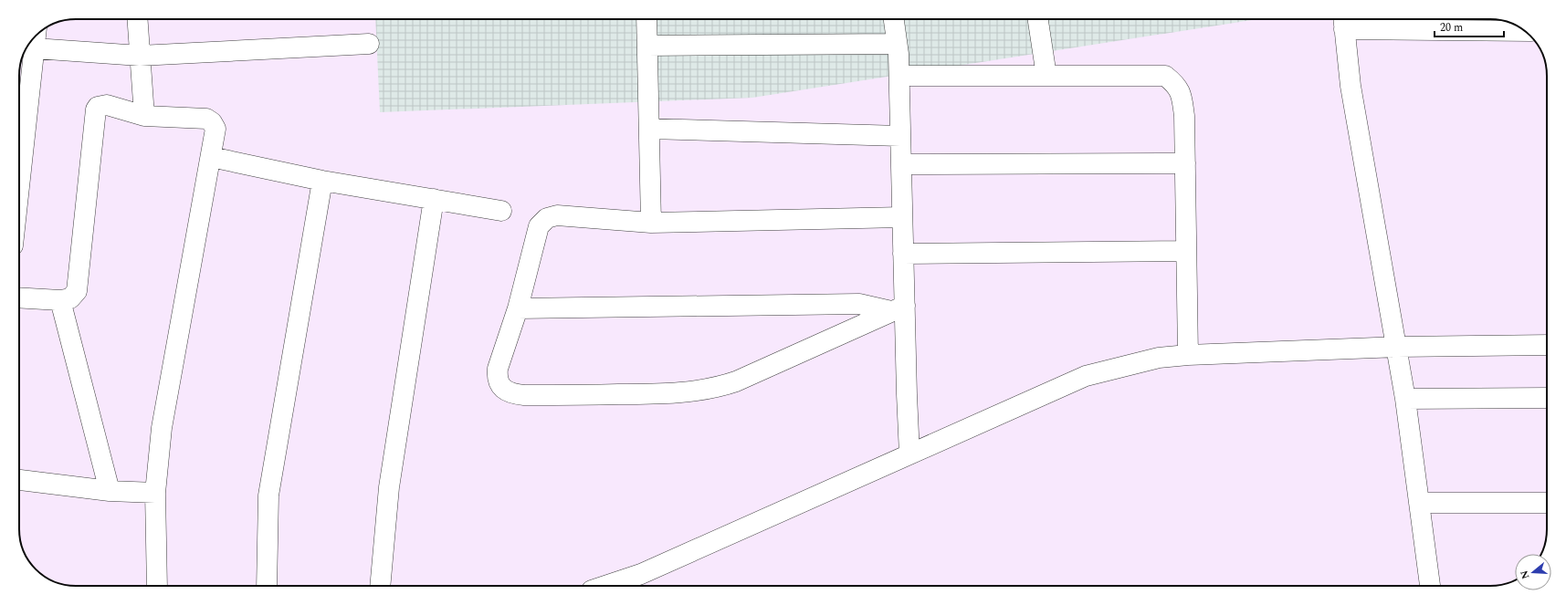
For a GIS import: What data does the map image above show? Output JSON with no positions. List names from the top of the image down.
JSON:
{
  "scale_bar": "20 m",
  "north": "left"
}
